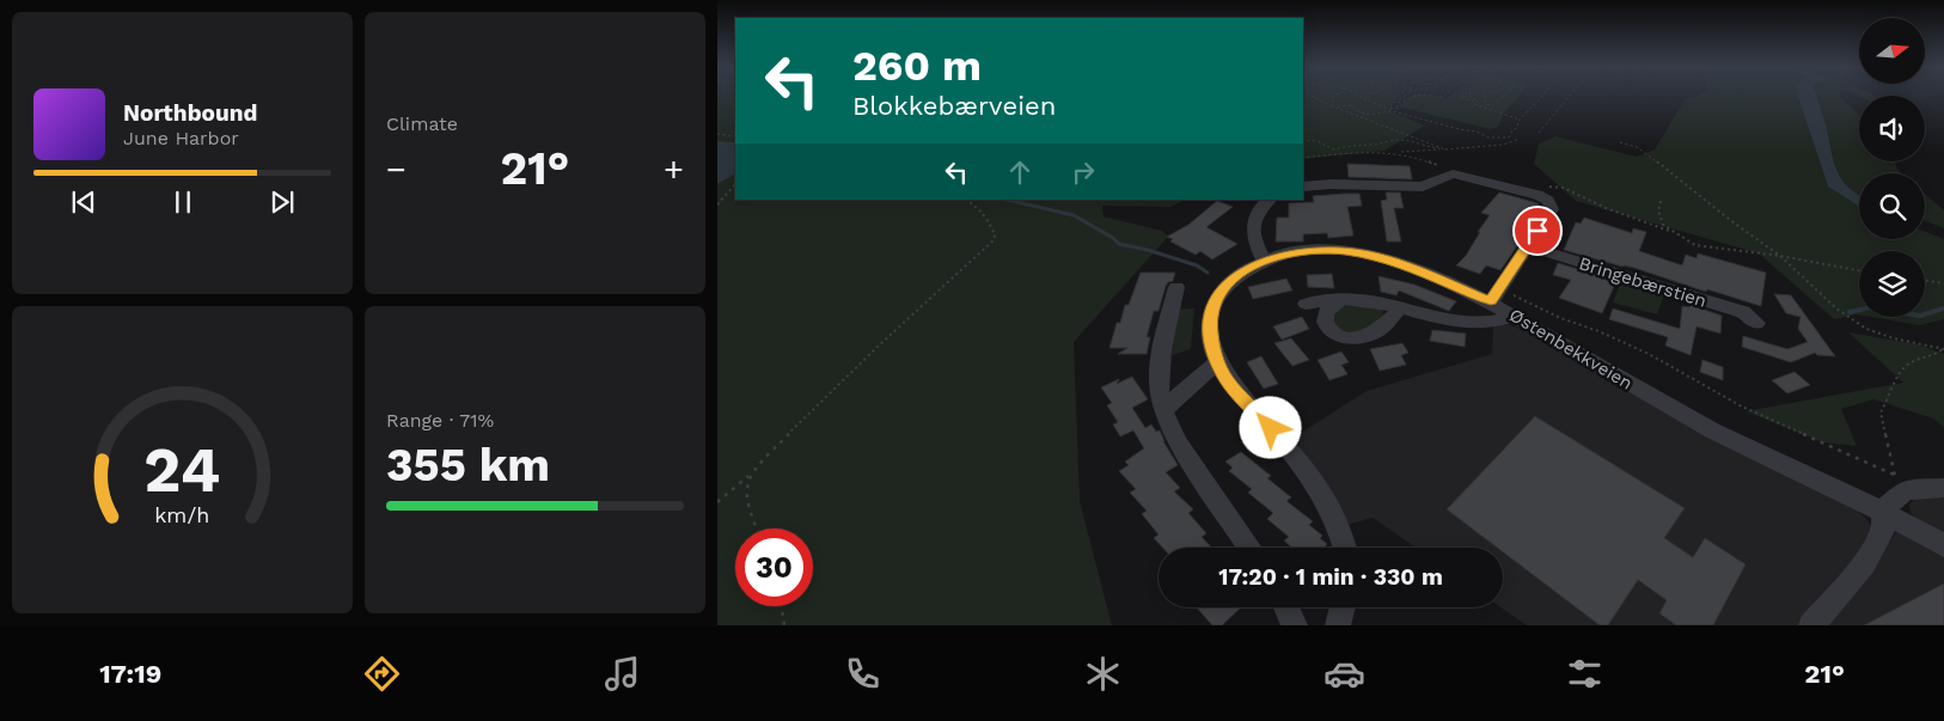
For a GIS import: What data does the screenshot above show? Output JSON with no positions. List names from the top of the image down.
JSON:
{
  "streets": {
    "street": ["Bringebærstien", "Østenbekkveien"]
  },
  "north": "right",
  "page": {
    "tile": [
      "Climate",
      ["Range · 71%", "355 km"]
    ],
    "turn": ["260 m", "Blokkebærveien"],
    "song": ["Northbound", "June Harbor"],
    "heat": ["−", "21°", "+"],
    "limit": "30",
    "trip": "17:20 · 1 min · 330 m",
    "tabs": ["17:19", "21°"],
    "gauge": ["24", "km/h"]
  }
}
